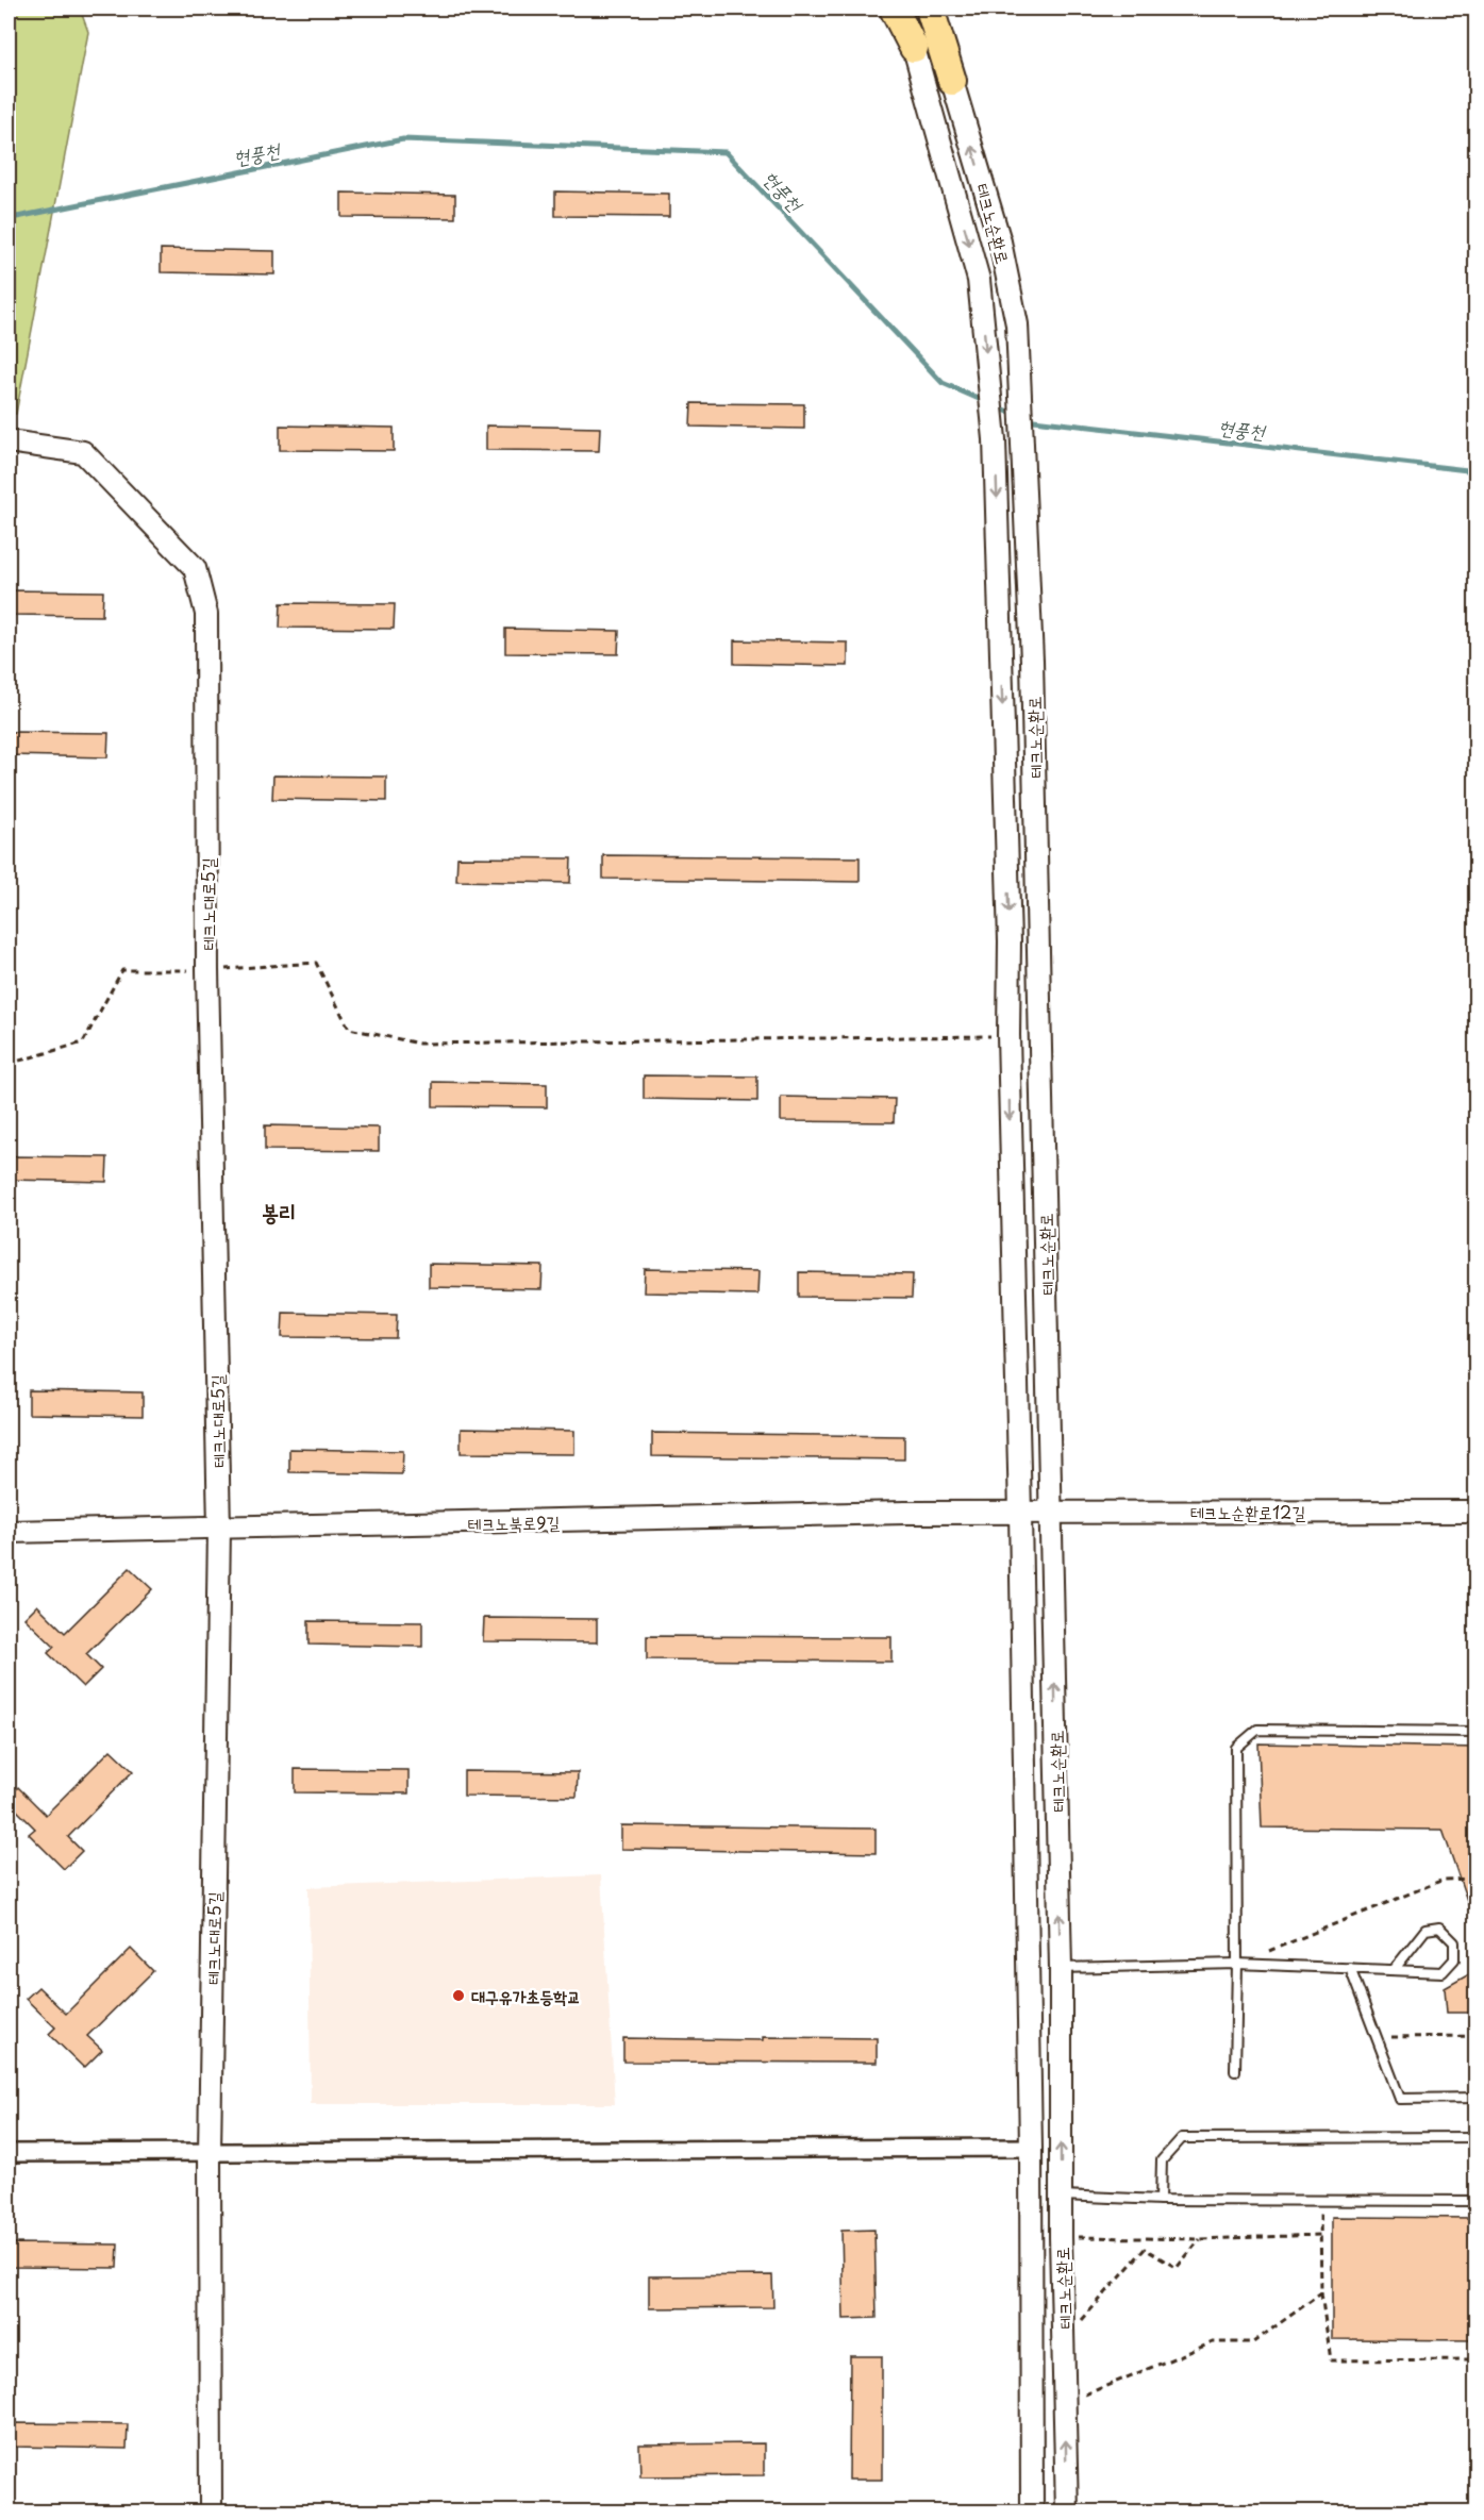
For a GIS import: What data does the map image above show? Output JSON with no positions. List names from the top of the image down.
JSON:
{
  "streets": {
    "highway": ["테크노순환로"],
    "street": ["테크노대로5길", "테크노순환로12길", "테크노북로9길"]
  },
  "crossings": [
    ["테크노순환로", "테크노순환로12길"],
    ["테크노순환로", "테크노북로9길"],
    ["테크노대로5길", "테크노북로9길"],
    ["테크노순환로12길", "테크노북로9길"]
  ],
  "districts": ["봉리"],
  "water": ["현풍천"],
  "places": ["대구유가초등학교"]
}
